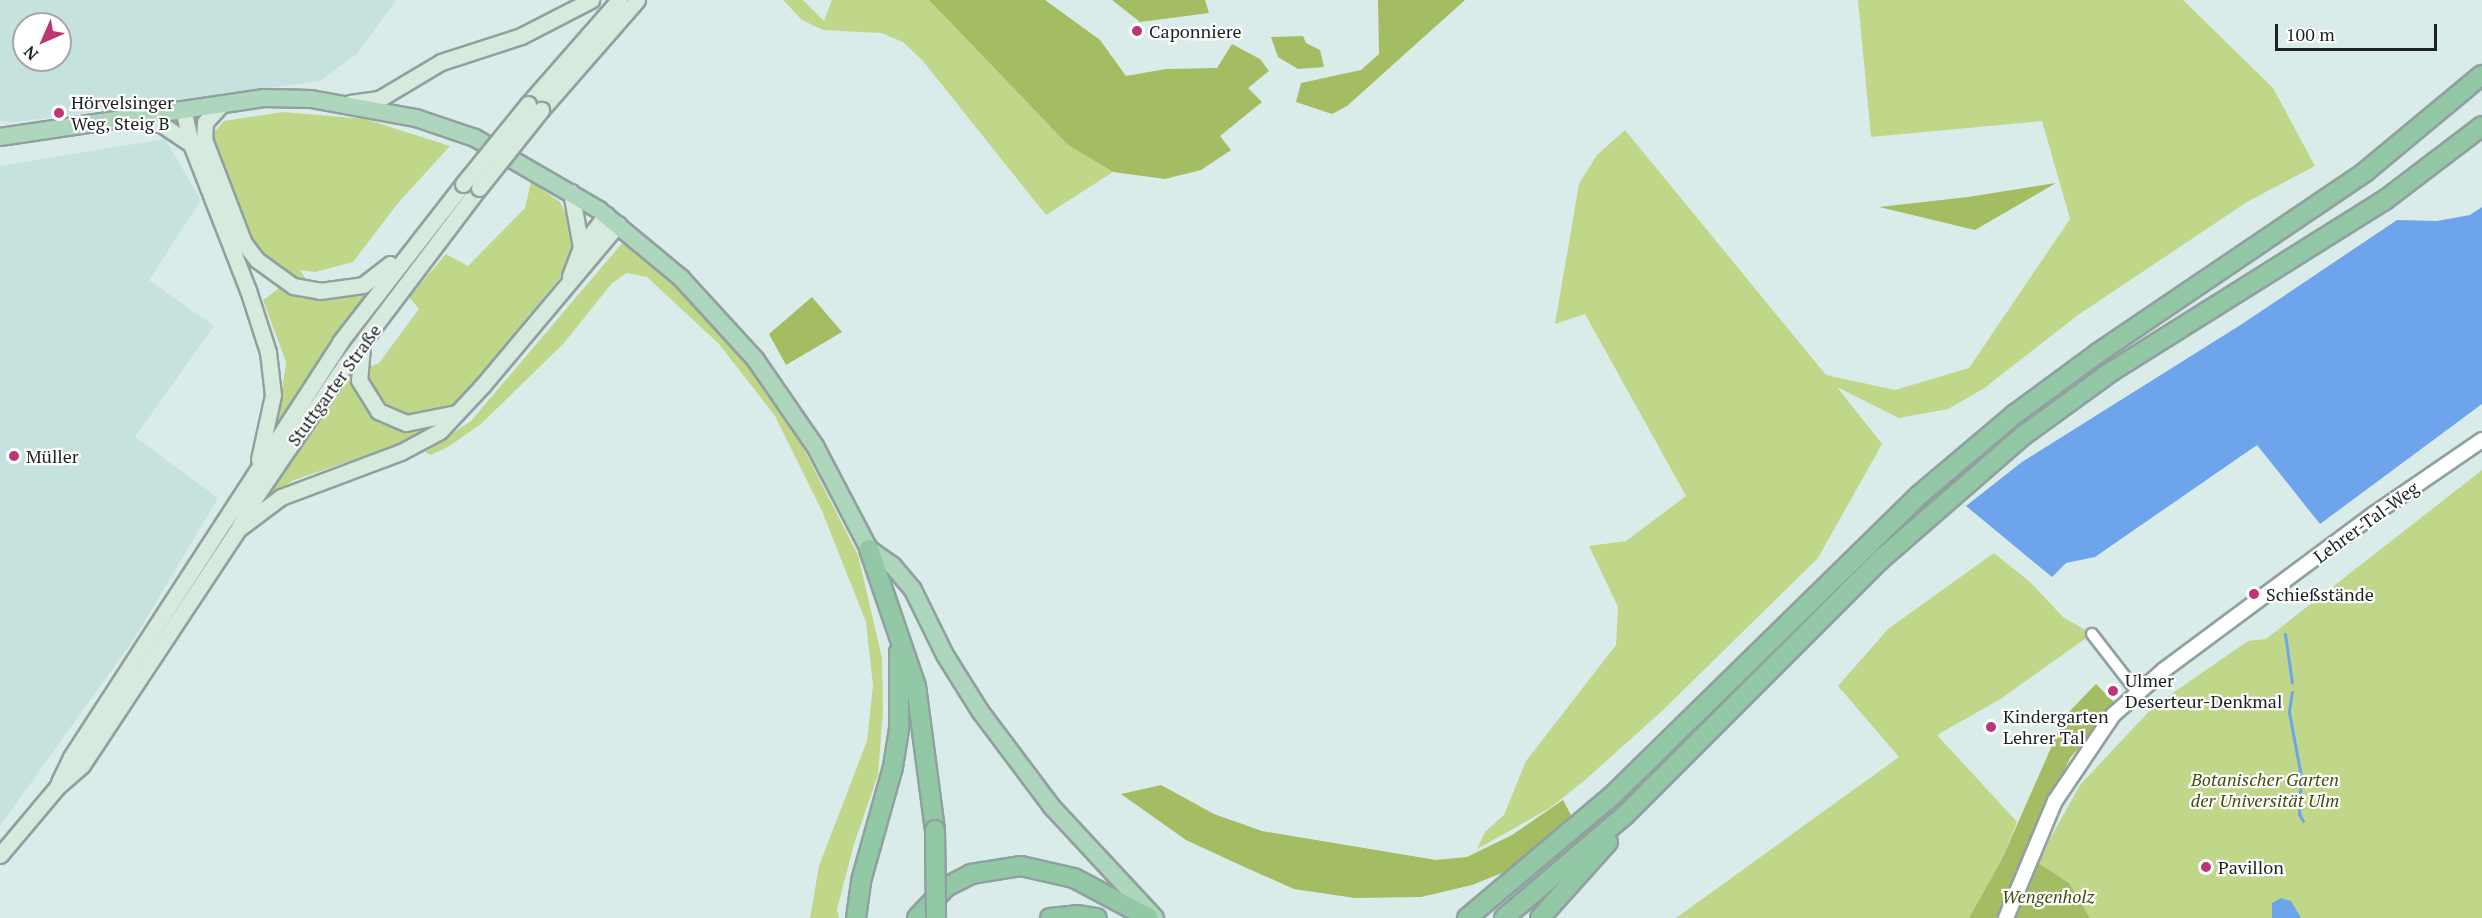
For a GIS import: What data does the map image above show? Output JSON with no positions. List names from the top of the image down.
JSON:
{
  "streets": {
    "main road": ["Stuttgarter Straße"],
    "street": ["Lehrer-Tal-Weg"]
  },
  "parks": ["Botanischer Garten der Universität Ulm", "Wengenholz"],
  "places": [
    "Caponniere",
    "Hörvelsinger Weg, Steig B",
    "Müller",
    "Schießstände",
    "Ulmer Deserteur-Denkmal",
    "Kindergarten Lehrer Tal",
    "Pavillon"
  ],
  "scale_bar": "100 m",
  "north": "bottom left"
}
